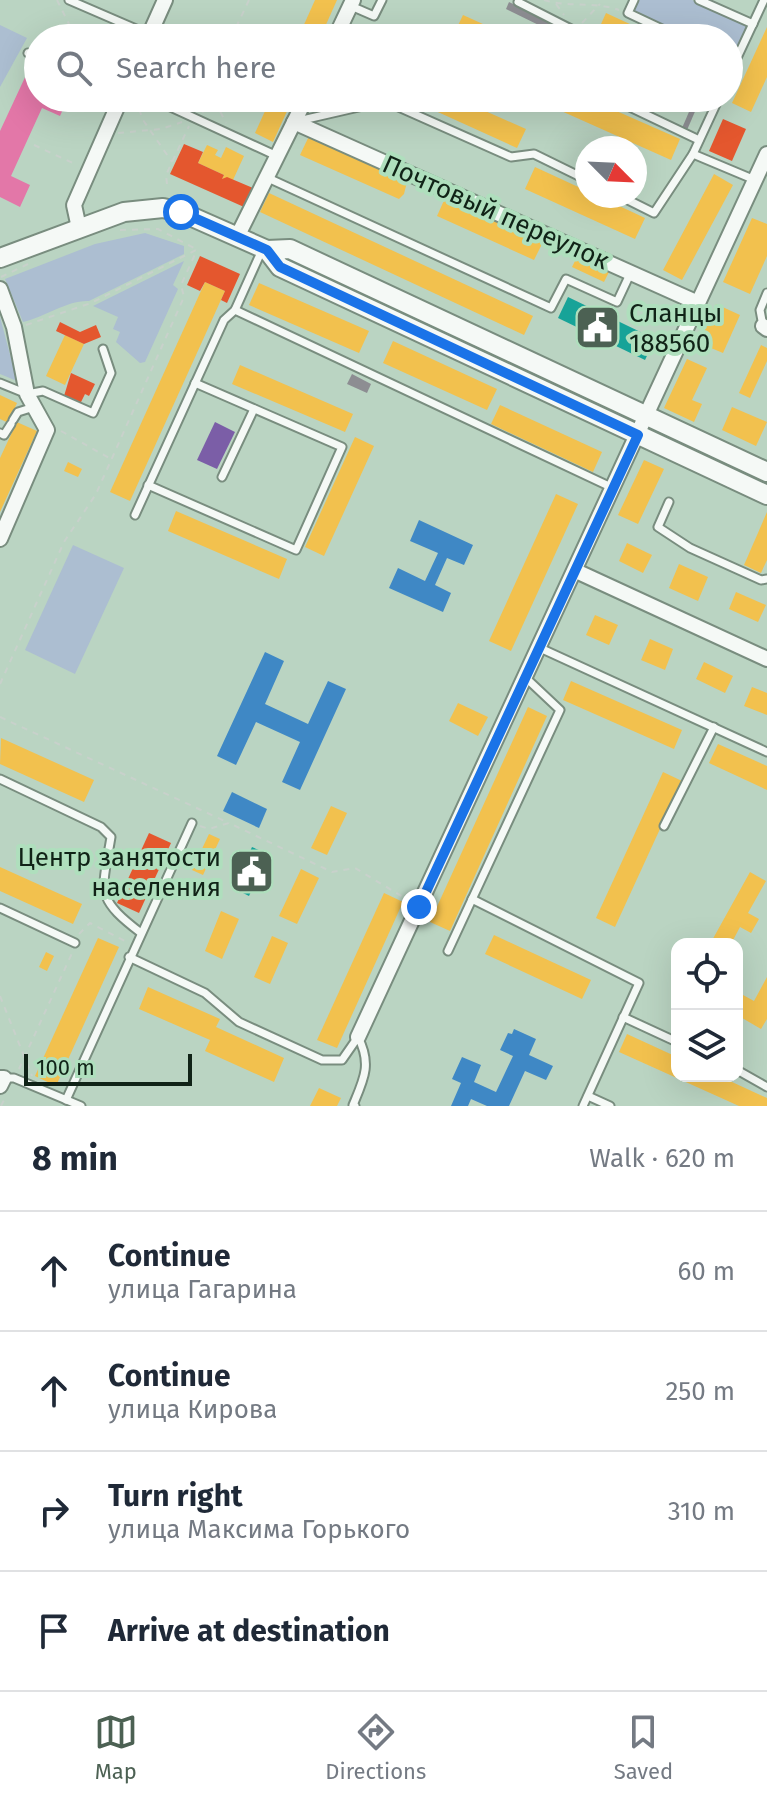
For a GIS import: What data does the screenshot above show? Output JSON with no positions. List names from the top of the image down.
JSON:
{
  "streets": {
    "street": ["Почтовый переулок"]
  },
  "places": {
    "public building": ["Сланцы 188560", "Центр занятости населения"]
  },
  "scale_bar": "100 m",
  "north": "bottom right",
  "page": {
    "search": "Search here",
    "scale": "100 m",
    "heading": ["8 min", "Walk · 620 m"],
    "list": [
      ["Continue", "улица Гагарина", "60 m"],
      ["Continue", "улица Кирова", "250 m"],
      ["Turn right", "улица Максима Горького", "310 m"],
      "Arrive at destination"
    ],
    "nav": ["Map", "Directions", "Saved"]
  }
}
